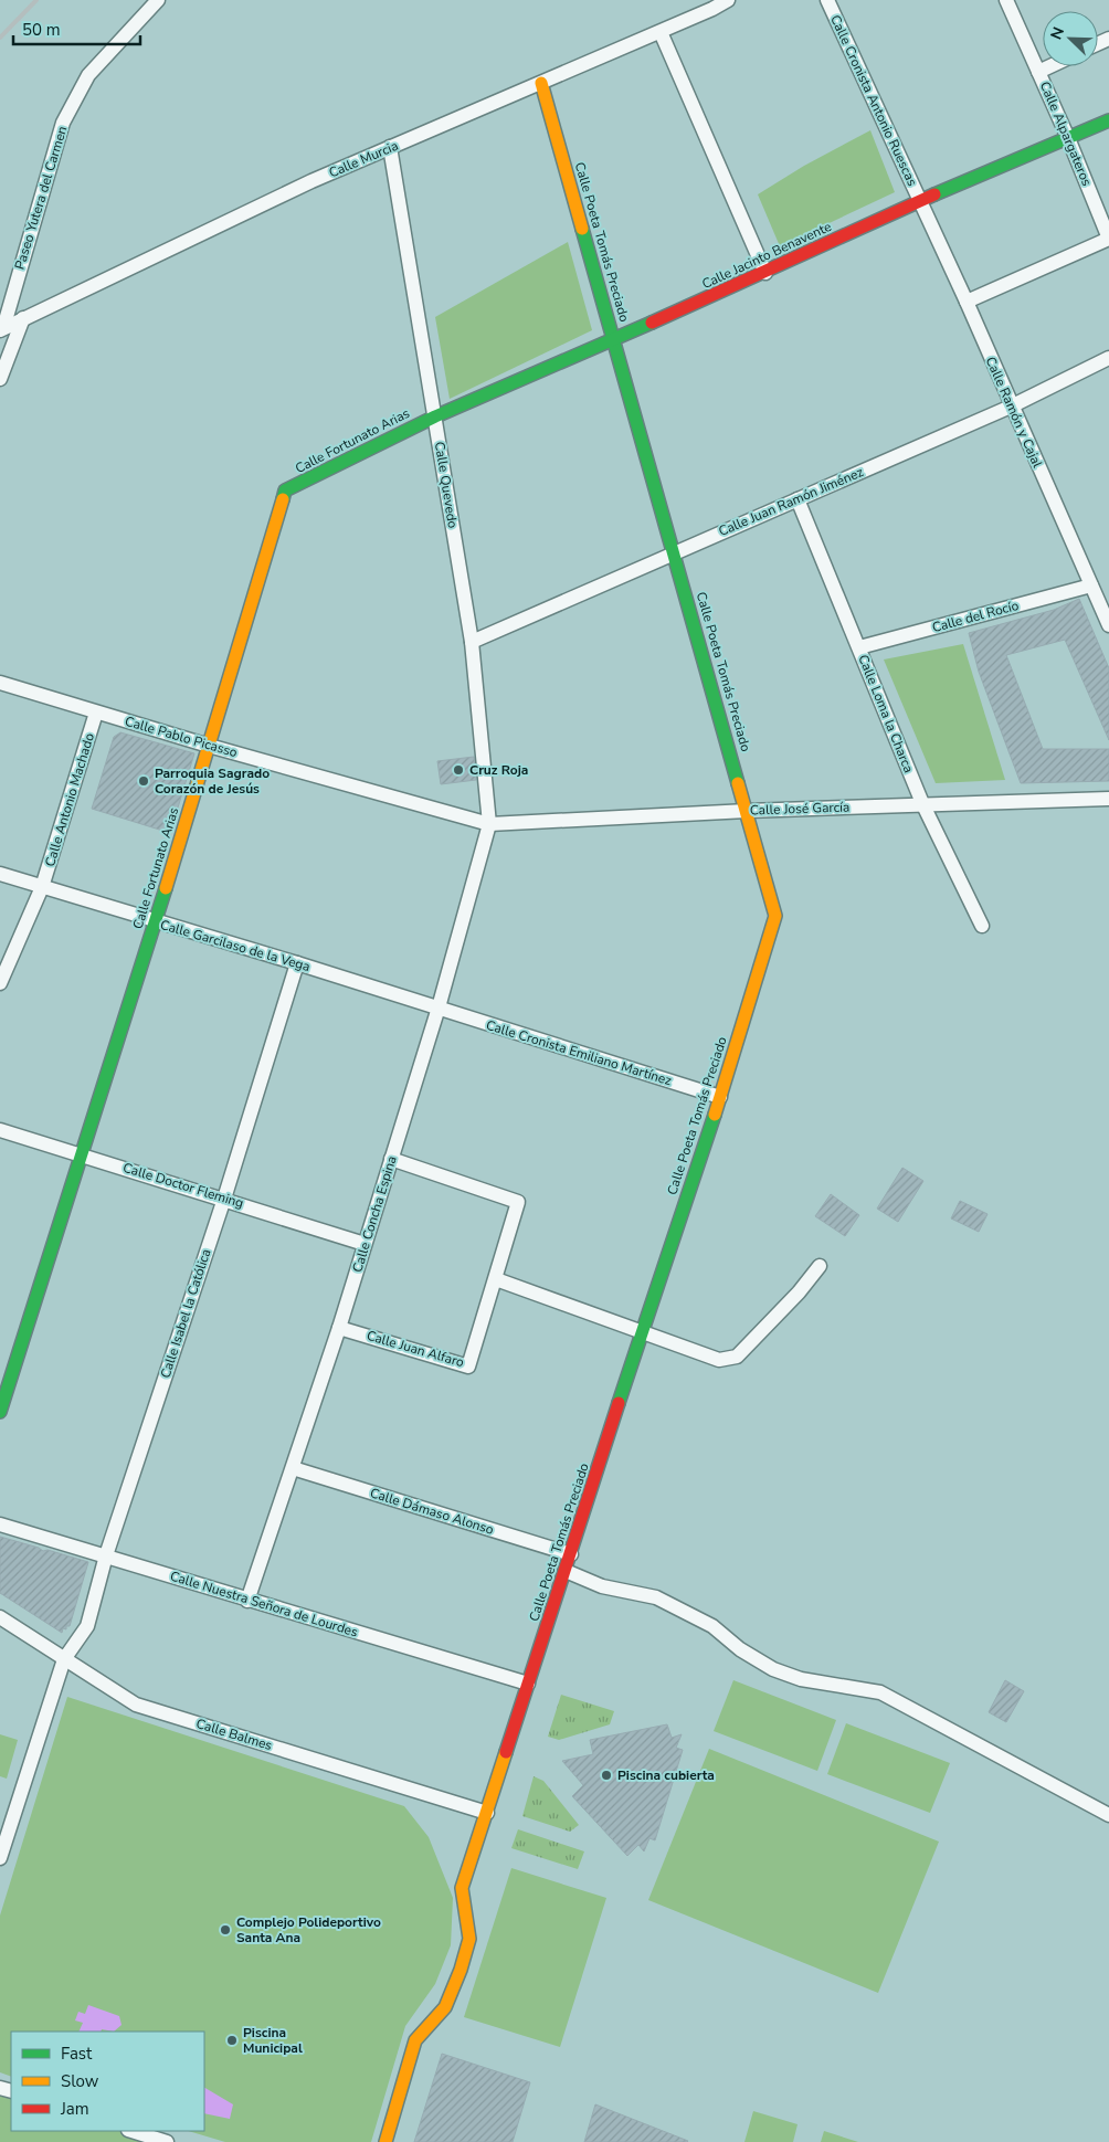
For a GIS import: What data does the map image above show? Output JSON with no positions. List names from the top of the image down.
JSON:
{
  "streets": {
    "street": [
      "Calle Cronista Antonio Ruescas",
      "Calle Alpargateros",
      "Calle Murcia",
      "Paseo Yutera del Carmen",
      "Calle Poeta Tomás Preciado",
      "Calle Jacinto Benavente",
      "Calle Ramón y Cajal",
      "Calle Fortunato Arias",
      "Calle Quevedo",
      "Calle Juan Ramón Jiménez",
      "Calle del Rocío",
      "Calle Loma la Charca",
      "Calle Pablo Picasso",
      "Calle Antonio Machado",
      "Calle José García",
      "Calle Garcilaso de la Vega",
      "Calle Cronista Emiliano Martínez",
      "Calle Doctor Fleming",
      "Calle Concha Espina",
      "Calle Isabel la Católica",
      "Calle Juan Alfaro",
      "Calle Dámaso Alonso",
      "Calle Nuestra Señora de Lourdes",
      "Calle Balmes"
    ]
  },
  "crossings": [
    ["Calle Cronista Antonio Ruescas", "Calle Jacinto Benavente"],
    ["Calle Cronista Antonio Ruescas", "Calle Ramón y Cajal"],
    ["Calle Alpargateros", "Calle Jacinto Benavente"],
    ["Calle Murcia", "Paseo Yutera del Carmen"],
    ["Calle Murcia", "Calle Poeta Tomás Preciado"],
    ["Calle Murcia", "Calle Quevedo"],
    ["Calle Poeta Tomás Preciado", "Calle Jacinto Benavente"],
    ["Calle Poeta Tomás Preciado", "Calle Juan Ramón Jiménez"],
    ["Calle Poeta Tomás Preciado", "Calle José García"],
    ["Calle Poeta Tomás Preciado", "Calle Cronista Emiliano Martínez"],
    ["Calle Poeta Tomás Preciado", "Calle Dámaso Alonso"],
    ["Calle Poeta Tomás Preciado", "Calle Nuestra Señora de Lourdes"],
    ["Calle Poeta Tomás Preciado", "Calle Balmes"],
    ["Calle Jacinto Benavente", "Calle Ramón y Cajal"],
    ["Calle Jacinto Benavente", "Calle Fortunato Arias"],
    ["Calle Jacinto Benavente", "Calle Quevedo"],
    ["Calle Ramón y Cajal", "Calle Juan Ramón Jiménez"],
    ["Calle Ramón y Cajal", "Calle del Rocío"],
    ["Calle Fortunato Arias", "Calle Quevedo"],
    ["Calle Fortunato Arias", "Calle Pablo Picasso"],
    ["Calle Fortunato Arias", "Calle Garcilaso de la Vega"],
    ["Calle Fortunato Arias", "Calle Doctor Fleming"],
    ["Calle Quevedo", "Calle Juan Ramón Jiménez"],
    ["Calle Quevedo", "Calle Pablo Picasso"],
    ["Calle Quevedo", "Calle José García"],
    ["Calle Quevedo", "Calle Concha Espina"],
    ["Calle Juan Ramón Jiménez", "Calle Loma la Charca"],
    ["Calle del Rocío", "Calle Loma la Charca"],
    ["Calle Loma la Charca", "Calle José García"],
    ["Calle Pablo Picasso", "Calle Antonio Machado"],
    ["Calle Pablo Picasso", "Calle José García"],
    ["Calle Pablo Picasso", "Calle Concha Espina"],
    ["Calle Antonio Machado", "Calle Garcilaso de la Vega"],
    ["Calle José García", "Calle Concha Espina"],
    ["Calle Garcilaso de la Vega", "Calle Cronista Emiliano Martínez"],
    ["Calle Garcilaso de la Vega", "Calle Concha Espina"],
    ["Calle Garcilaso de la Vega", "Calle Isabel la Católica"],
    ["Calle Cronista Emiliano Martínez", "Calle Concha Espina"],
    ["Calle Doctor Fleming", "Calle Concha Espina"],
    ["Calle Doctor Fleming", "Calle Isabel la Católica"],
    ["Calle Concha Espina", "Calle Juan Alfaro"],
    ["Calle Concha Espina", "Calle Dámaso Alonso"],
    ["Calle Concha Espina", "Calle Nuestra Señora de Lourdes"],
    ["Calle Isabel la Católica", "Calle Nuestra Señora de Lourdes"],
    ["Calle Isabel la Católica", "Calle Balmes"]
  ],
  "places": [
    "Cruz Roja",
    "Parroquia Sagrado Corazón de Jesús",
    "Piscina cubierta",
    "Complejo Polideportivo Santa Ana",
    "Piscina Municipal"
  ],
  "legend": ["Fast", "Slow", "Jam"],
  "scale_bar": "50 m",
  "north": "top left"
}
